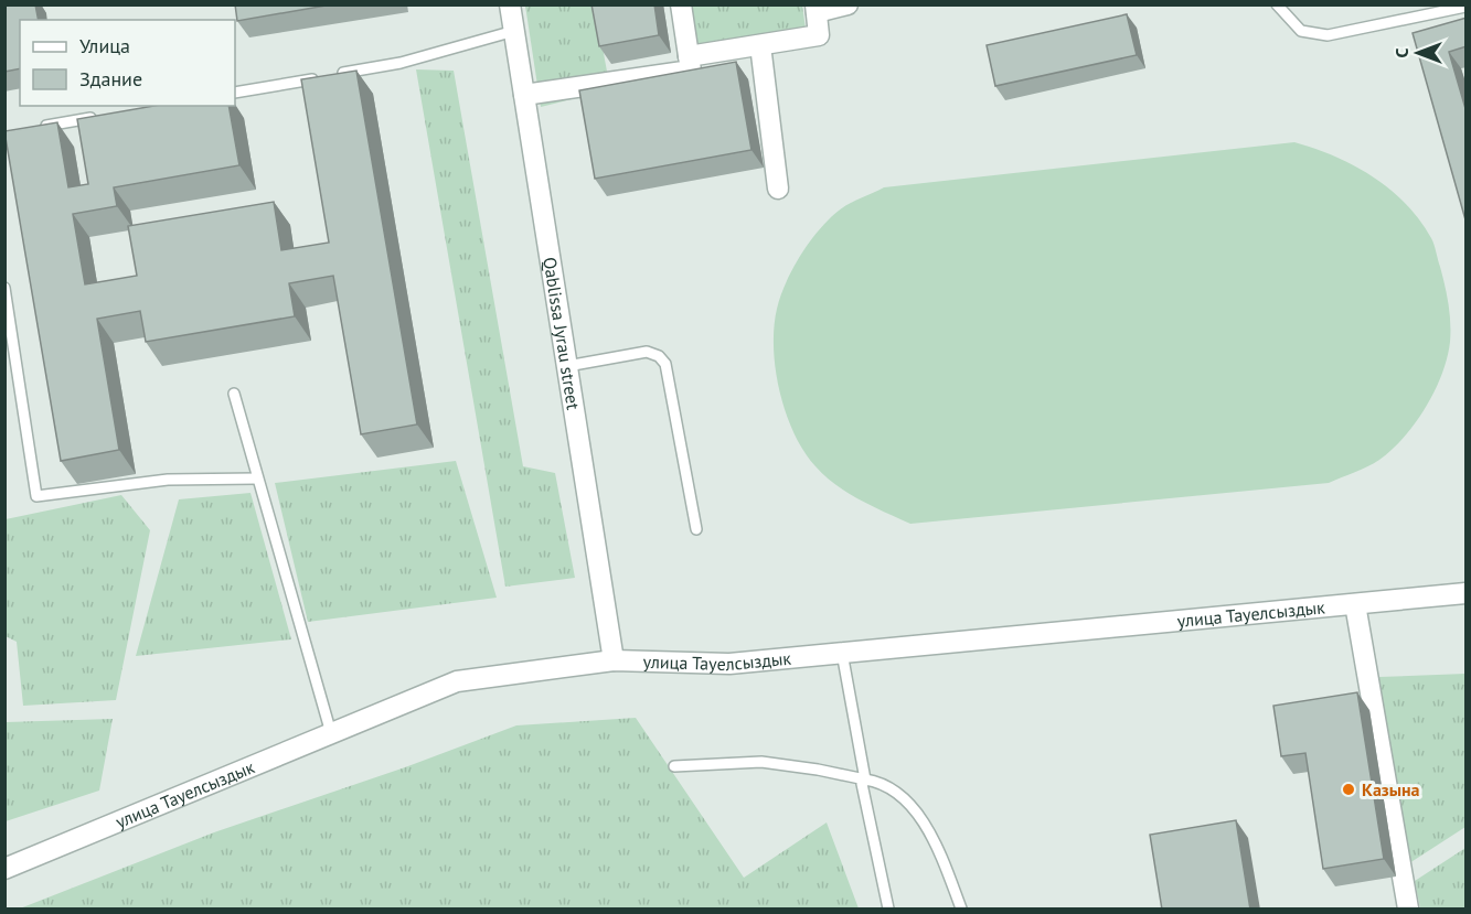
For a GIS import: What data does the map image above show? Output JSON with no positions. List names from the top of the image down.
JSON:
{
  "streets": {
    "street": ["Qablissa Jyrau street", "улица Тауелсыздык"]
  },
  "crossings": [
    ["Qablissa Jyrau street", "улица Тауелсыздык"]
  ],
  "places": ["Казына"],
  "legend": ["Улица", "Здание"],
  "north": "left"
}
